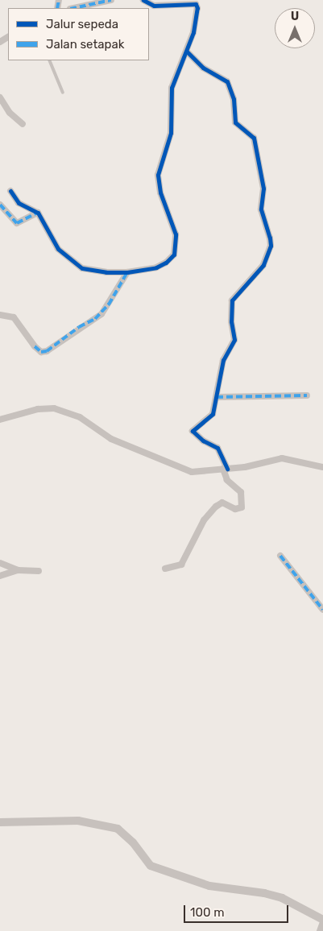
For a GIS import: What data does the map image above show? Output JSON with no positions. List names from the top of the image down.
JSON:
{
  "legend": ["Jalur sepeda", "Jalan setapak"],
  "scale_bar": "100 m",
  "north": "top"
}
